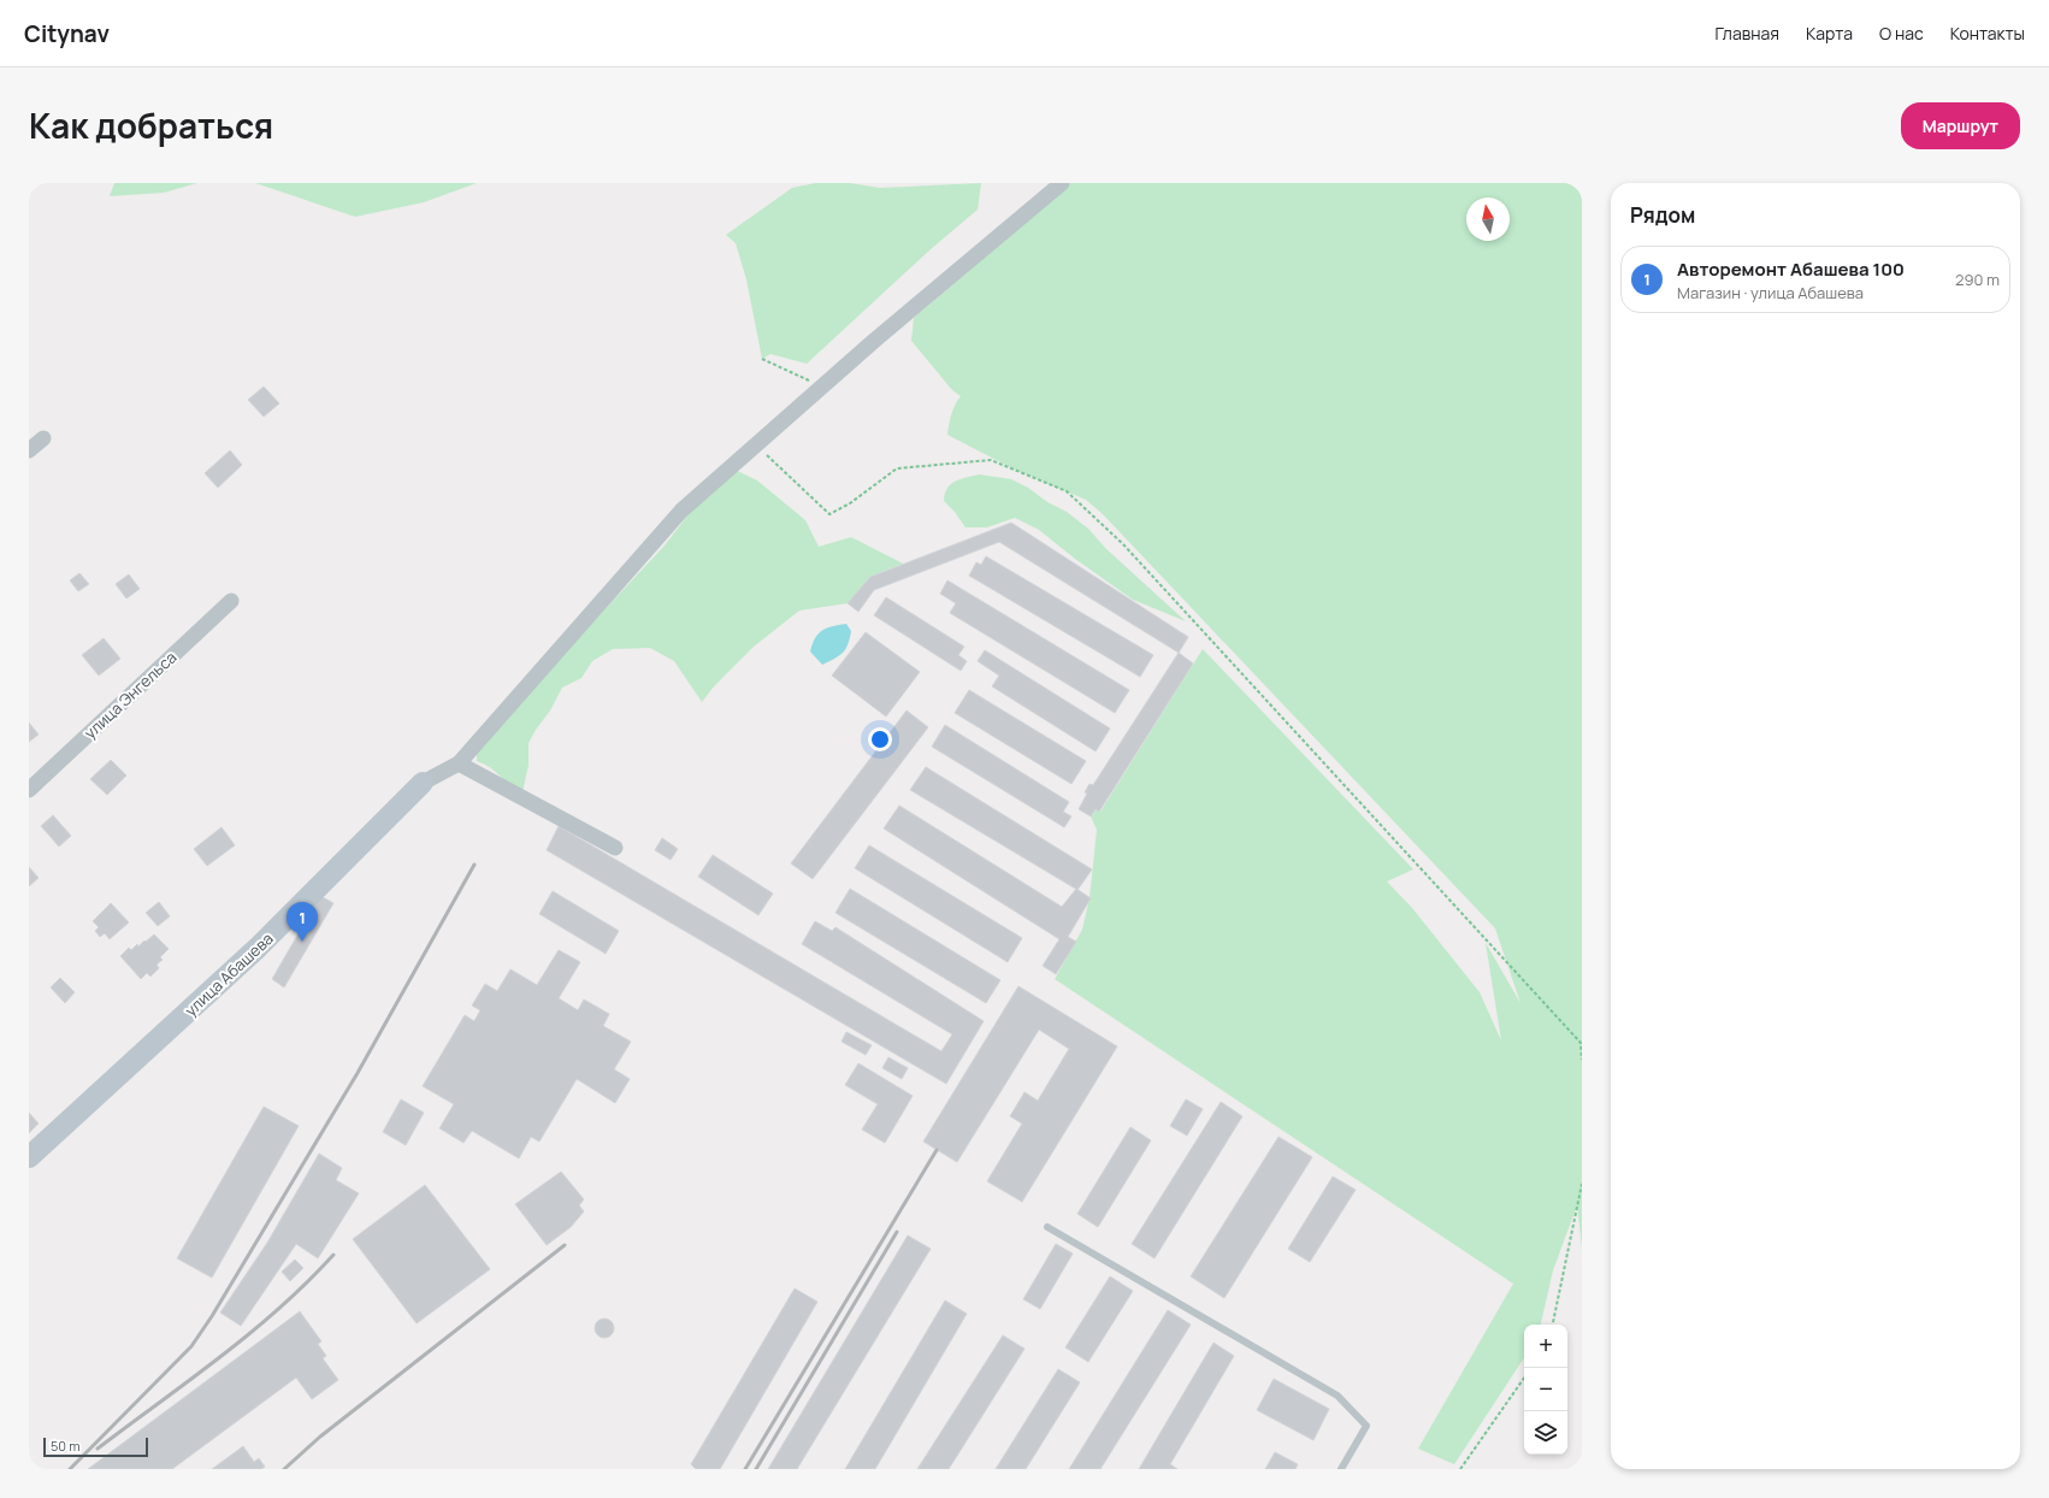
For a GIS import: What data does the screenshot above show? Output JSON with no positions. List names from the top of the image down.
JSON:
{
  "streets": {
    "street": ["улица Энгельса", "улица Абашева"]
  },
  "scale_bar": "50 m",
  "north": "top",
  "page": {
    "header": "Citynav",
    "nav": [
      "Главная",
      "Карта",
      "О нас",
      "Контакты"
    ],
    "title": "Как добраться",
    "buttons": "Маршрут",
    "heading": "Рядом",
    "list": [
      {
        "mark": "1",
        "name": "Авторемонт Абашева 100",
        "note": "Магазин · улица Абашева",
        "value": "290 m"
      }
    ],
    "pins": "1",
    "map_buttons": ["+", "−"],
    "scale": "50 m"
  }
}
